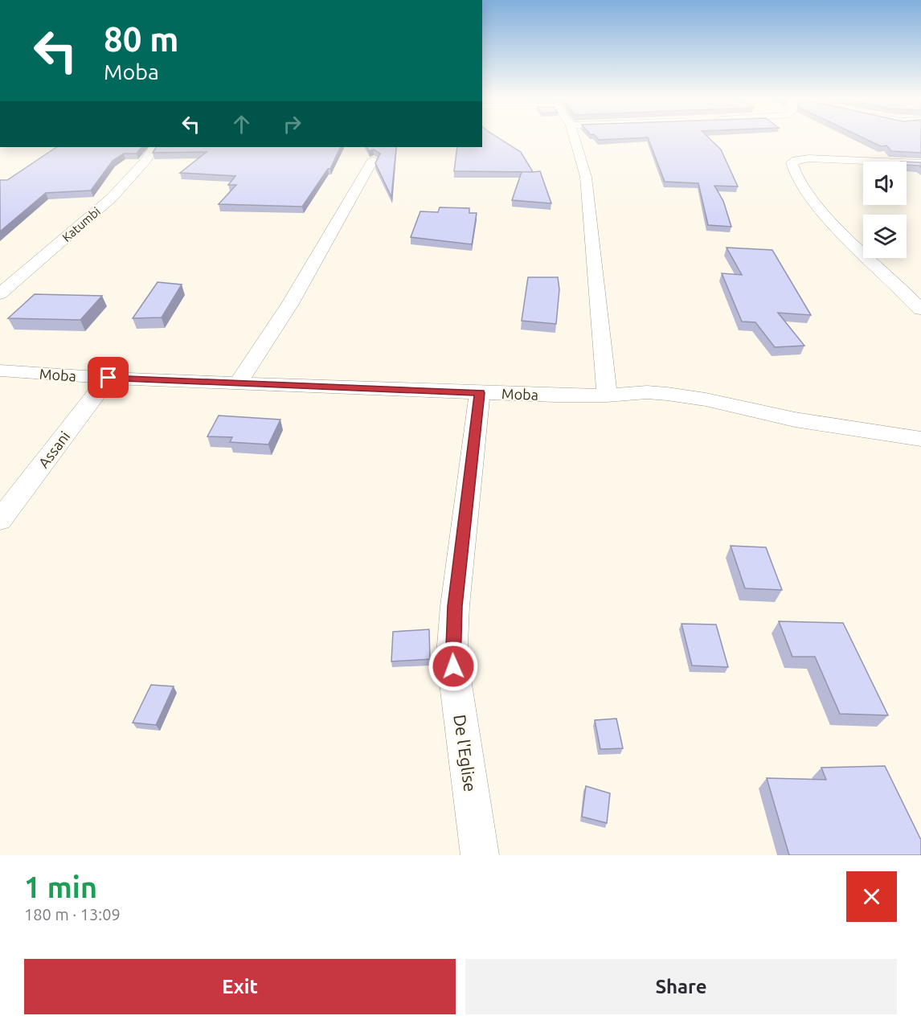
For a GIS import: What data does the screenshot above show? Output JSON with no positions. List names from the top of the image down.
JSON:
{
  "streets": {
    "street": [
      "Katumbi",
      "Moba",
      "Assani",
      "De l'Eglise"
    ]
  },
  "crossings": [
    ["Moba", "Assani"],
    ["Moba", "De l'Eglise"]
  ],
  "page": {
    "turn": ["80 m", "Moba"],
    "heading": ["1 min", "180 m · 13:09"],
    "buttons": ["Exit", "Share"]
  }
}
